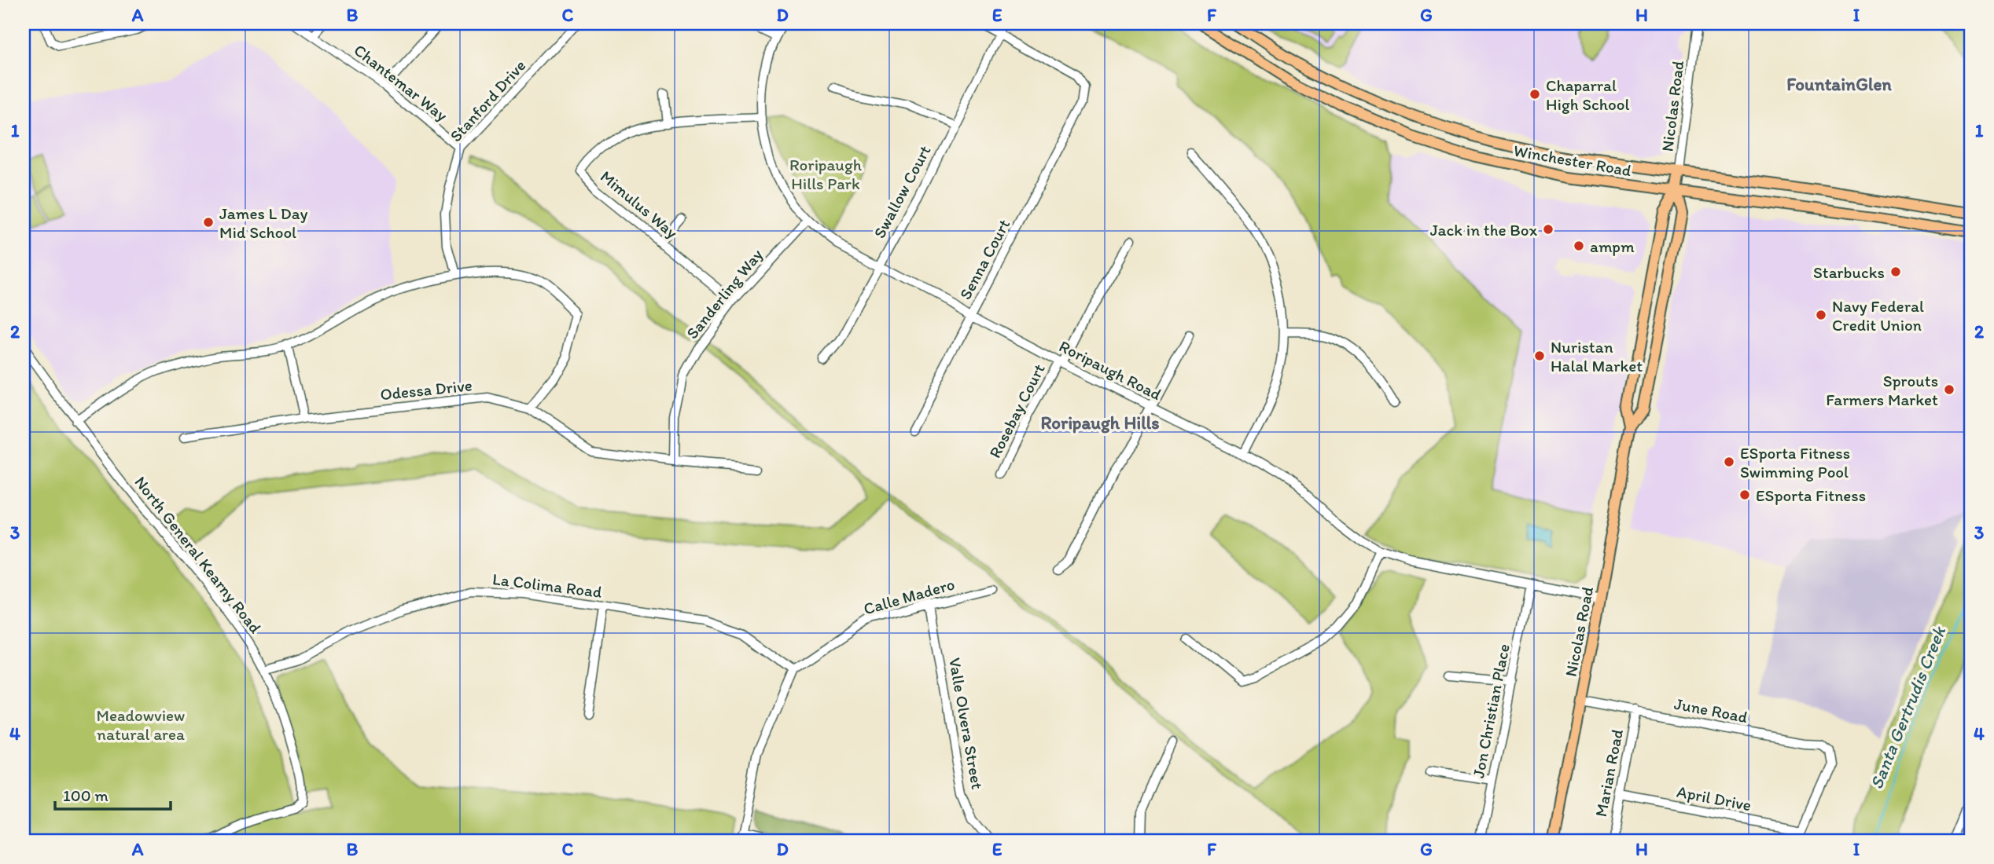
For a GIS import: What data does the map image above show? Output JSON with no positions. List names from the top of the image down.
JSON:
{
  "streets": {
    "main road": ["Nicolas Road", "Winchester Road"],
    "street": [
      "Chantemar Way",
      "Stanford Drive",
      "Swallow Court",
      "Mimulus Way",
      "Senna Court",
      "Sanderling Way",
      "Roripaugh Road",
      "Odessa Drive",
      "Rosebay Court",
      "North General Kearny Road",
      "La Colima Road",
      "Calle Madero",
      "June Road",
      "Jon Christian Place",
      "Valle Olvera Street",
      "Marian Road",
      "April Drive"
    ]
  },
  "crossings": [
    ["Chantemar Way", "Stanford Drive"],
    ["Nicolas Road", "Winchester Road"],
    ["Nicolas Road", "Roripaugh Road"],
    ["Nicolas Road", "June Road"],
    ["Swallow Court", "Senna Court"],
    ["Swallow Court", "Roripaugh Road"],
    ["Mimulus Way", "Sanderling Way"],
    ["Mimulus Way", "Roripaugh Road"],
    ["Senna Court", "Roripaugh Road"],
    ["Sanderling Way", "Roripaugh Road"],
    ["Sanderling Way", "Odessa Drive"],
    ["Roripaugh Road", "Rosebay Court"],
    ["Roripaugh Road", "Jon Christian Place"],
    ["North General Kearny Road", "La Colima Road"],
    ["La Colima Road", "Calle Madero"],
    ["Calle Madero", "Valle Olvera Street"],
    ["June Road", "Marian Road"],
    ["June Road", "April Drive"],
    ["Marian Road", "April Drive"]
  ],
  "districts": ["FountainGlen", "Roripaugh Hills"],
  "water": ["Santa Gertrudis Creek"],
  "parks": ["Roripaugh Hills Park", "Meadowview natural area"],
  "places": [
    "Chaparral High School",
    "James L Day Mid School",
    "Jack in the Box",
    "ampm",
    "Starbucks",
    "Navy Federal Credit Union",
    "Nuristan Halal Market",
    "Sprouts Farmers Market",
    "ESporta Fitness Swimming Pool",
    "ESporta Fitness"
  ],
  "scale_bar": "100 m",
  "grid": {
    "columns": [
      "A",
      "B",
      "C",
      "D",
      "E",
      "F",
      "G",
      "H",
      "I"
    ],
    "rows": [
      "1",
      "2",
      "3",
      "4"
    ]
  }
}
